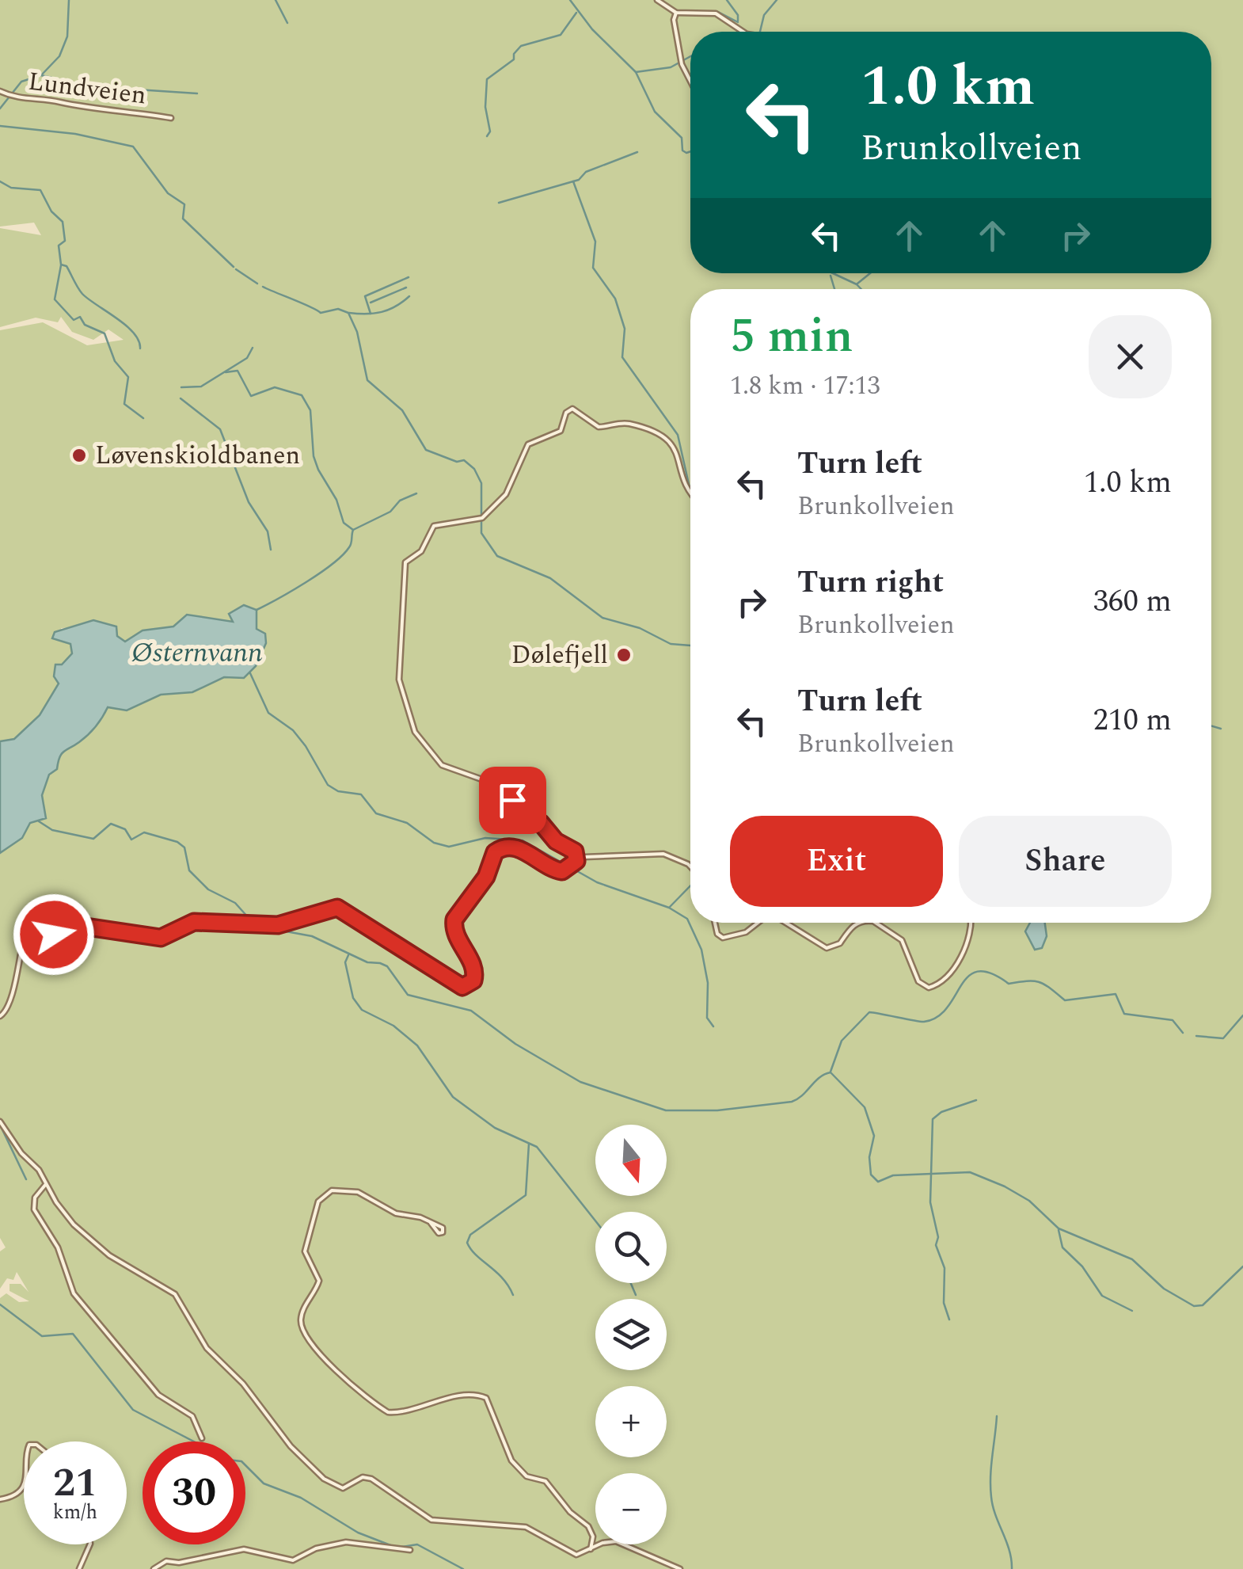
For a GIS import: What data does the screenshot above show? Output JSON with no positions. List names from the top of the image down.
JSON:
{
  "streets": {
    "street": ["Lundveien"]
  },
  "water": ["Østernvann"],
  "places": ["Løvenskioldbanen", "Dølefjell"],
  "north": "bottom",
  "page": {
    "turn": ["1.0 km", "Brunkollveien"],
    "heading": ["5 min", "1.8 km · 17:13"],
    "list": [
      {
        "name": "Turn left",
        "note": "Brunkollveien",
        "value": "1.0 km"
      },
      {
        "name": "Turn right",
        "note": "Brunkollveien",
        "value": "360 m"
      },
      {
        "name": "Turn left",
        "note": "Brunkollveien",
        "value": "210 m"
      }
    ],
    "buttons": ["Exit", "Share"],
    "map_buttons": ["+", "−"],
    "speed": "21 km/h",
    "limit": "30"
  }
}
